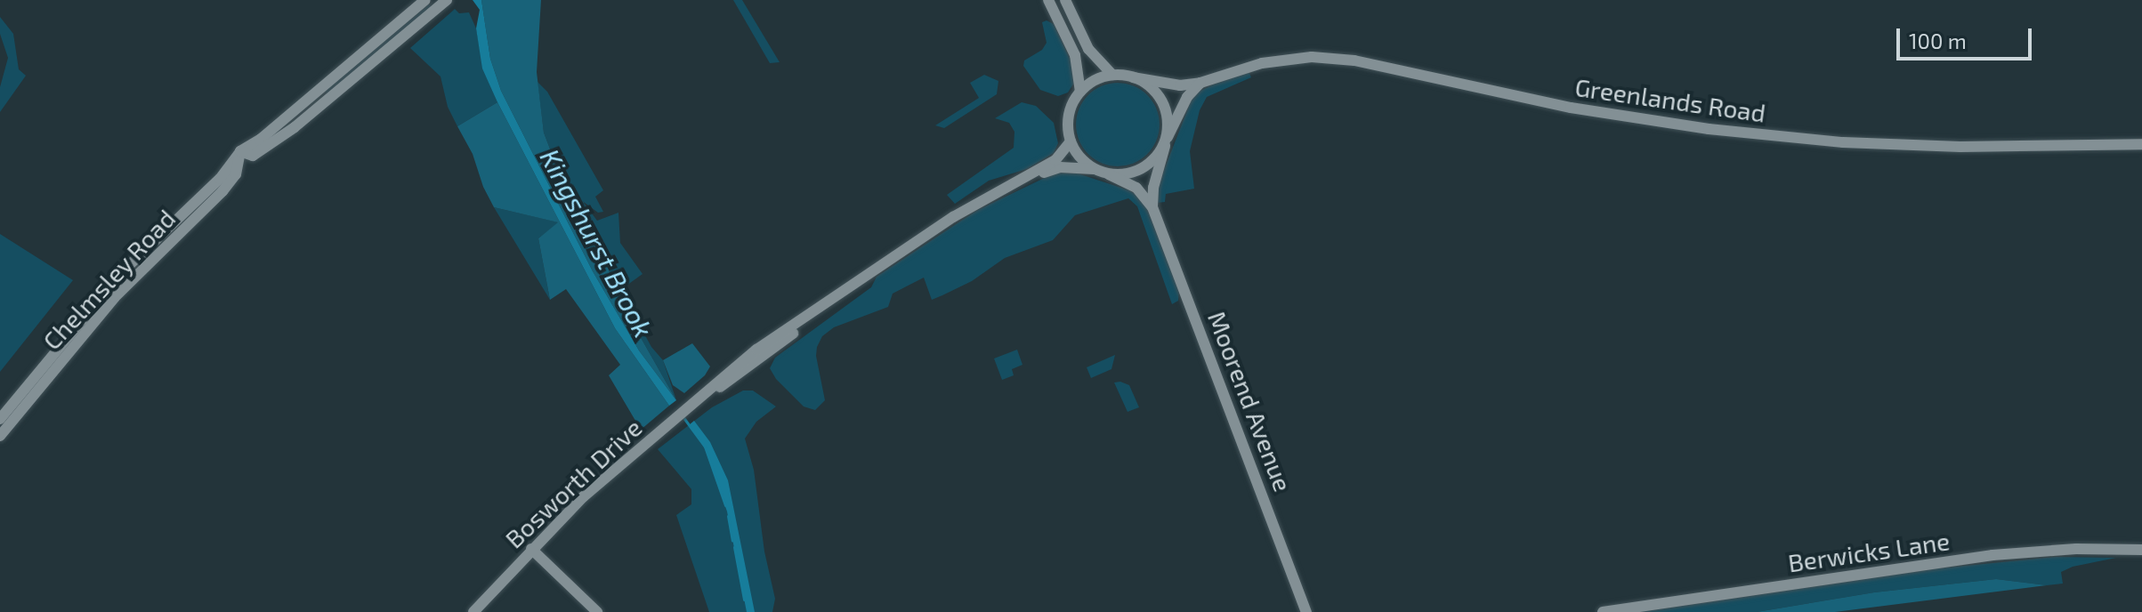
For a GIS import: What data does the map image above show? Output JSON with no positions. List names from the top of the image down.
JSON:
{
  "streets": {
    "street": [
      "Greenlands Road",
      "Chelmsley Road",
      "Moorend Avenue",
      "Bosworth Drive",
      "Berwicks Lane"
    ]
  },
  "crossings": [
    ["Greenlands Road", "Moorend Avenue"],
    ["Greenlands Road", "Bosworth Drive"],
    ["Moorend Avenue", "Bosworth Drive"]
  ],
  "water": ["Kingshurst Brook"],
  "scale_bar": "100 m"
}
